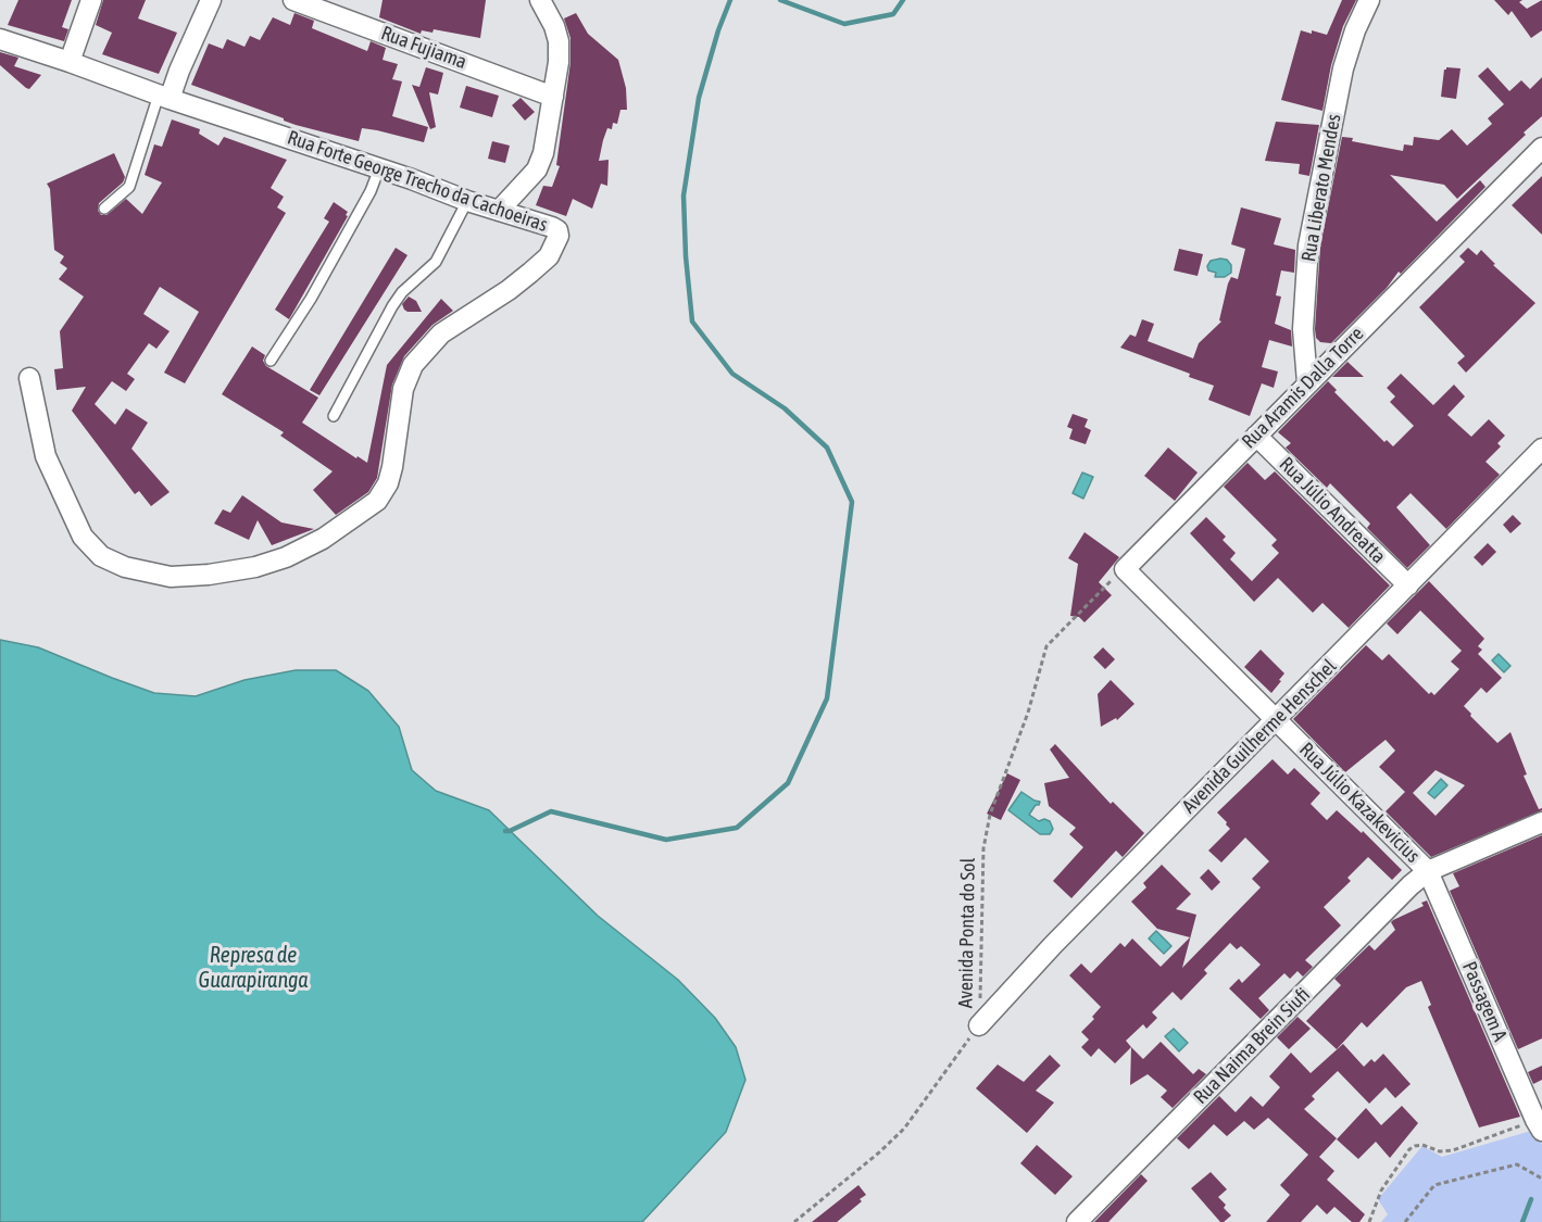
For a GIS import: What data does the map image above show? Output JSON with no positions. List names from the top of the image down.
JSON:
{
  "streets": {
    "street": [
      "Rua Fujiama",
      "Rua Forte George Trecho da Cachoeiras",
      "Rua Liberato Mendes",
      "Rua Aramis Dalla Torre",
      "Rua Júlio Andreatta",
      "Avenida Guilherme Henschel",
      "Rua Júlio Kazakevicius",
      "Passagem A",
      "Rua Naima Brein Siufi"
    ],
    "path": ["Avenida Ponta do Sol"]
  },
  "crossings": [
    ["Rua Liberato Mendes", "Rua Aramis Dalla Torre"],
    ["Rua Aramis Dalla Torre", "Rua Júlio Andreatta"],
    ["Rua Aramis Dalla Torre", "Rua Júlio Kazakevicius"],
    ["Rua Aramis Dalla Torre", "Avenida Ponta do Sol"],
    ["Rua Júlio Andreatta", "Avenida Guilherme Henschel"],
    ["Avenida Guilherme Henschel", "Rua Júlio Kazakevicius"],
    ["Avenida Guilherme Henschel", "Avenida Ponta do Sol"],
    ["Rua Júlio Kazakevicius", "Avenida Ponta do Sol"],
    ["Rua Júlio Kazakevicius", "Passagem A"],
    ["Rua Júlio Kazakevicius", "Rua Naima Brein Siufi"],
    ["Passagem A", "Rua Naima Brein Siufi"]
  ],
  "water": ["Represa de Guarapiranga"]
}
